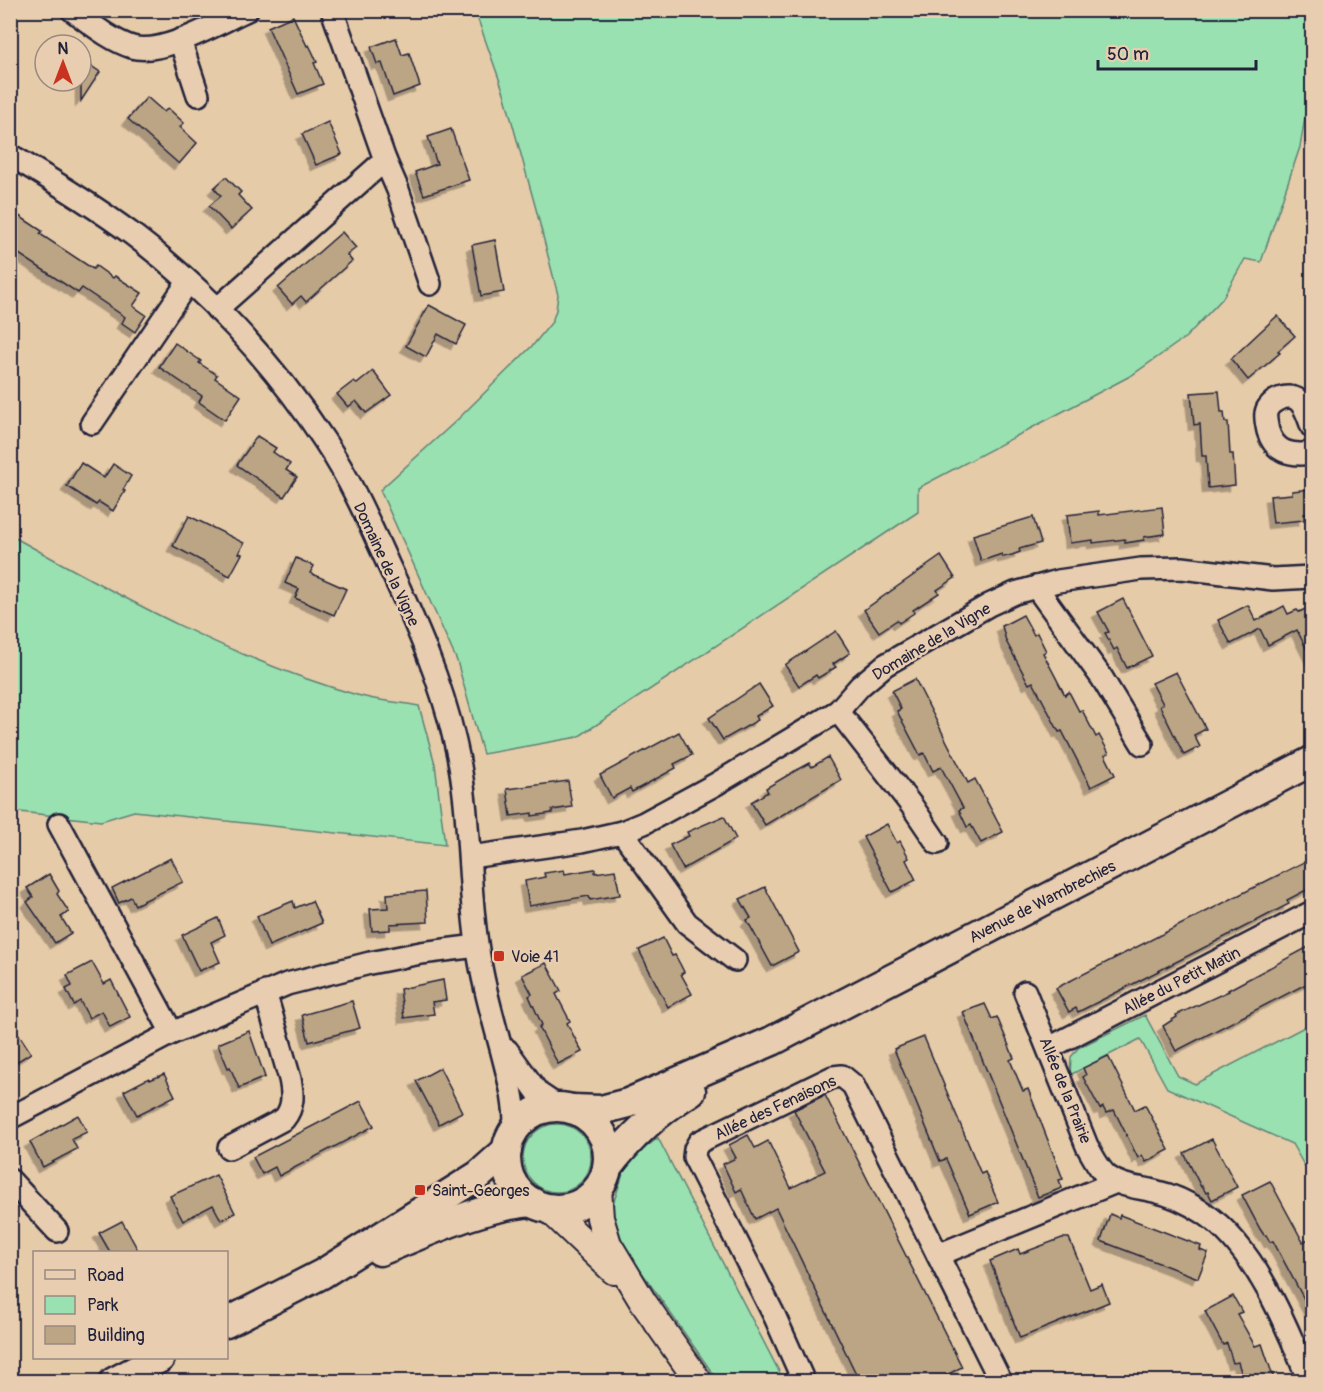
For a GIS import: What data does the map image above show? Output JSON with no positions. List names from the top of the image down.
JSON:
{
  "streets": {
    "main road": ["Avenue de Wambrechies"],
    "street": [
      "Domaine de la Vigne",
      "Allée du Petit Matin",
      "Allée de la Prairie",
      "Allée des Fenaisons"
    ]
  },
  "crossings": [
    ["Domaine de la Vigne", "Avenue de Wambrechies"],
    ["Allée du Petit Matin", "Allée de la Prairie"]
  ],
  "places": {
    "transit": ["Voie 41", "Saint-Georges"]
  },
  "legend": ["Road", "Park", "Building"],
  "scale_bar": "50 m",
  "north": "top"
}
